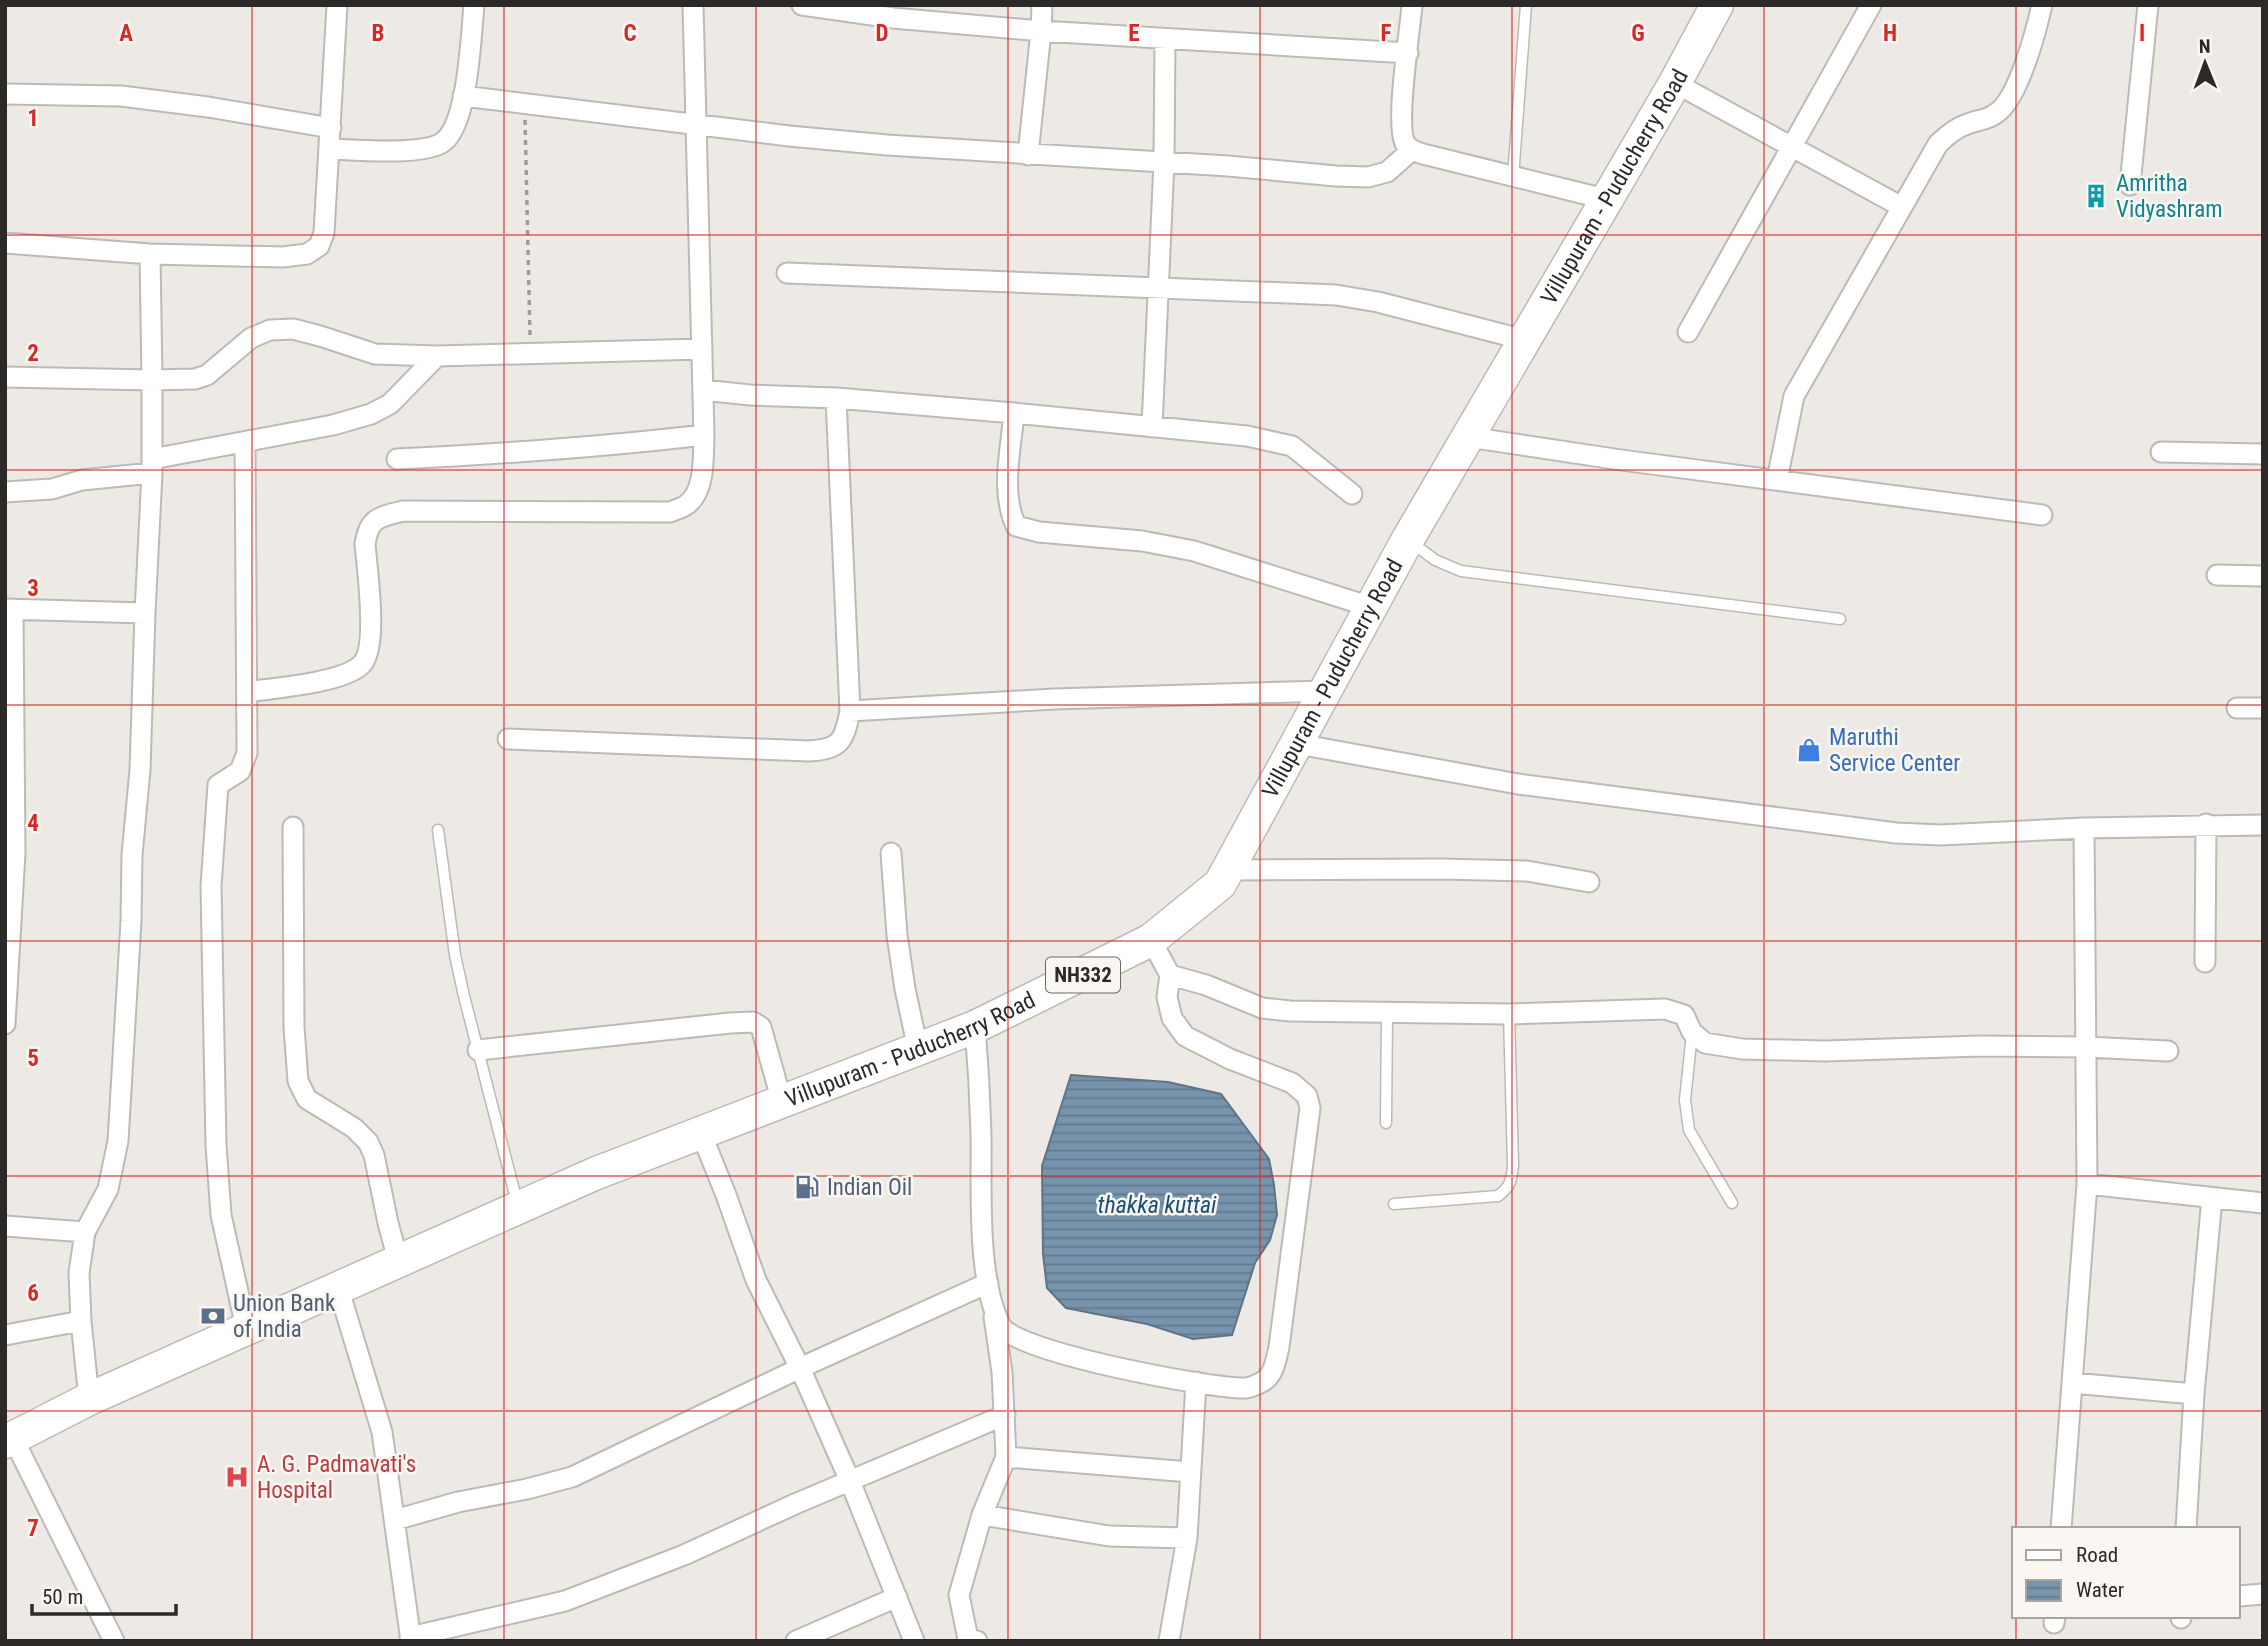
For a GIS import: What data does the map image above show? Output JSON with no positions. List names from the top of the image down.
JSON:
{
  "streets": {
    "highway": ["Villupuram - Puducherry Road", "NH332"]
  },
  "water": ["thakka kuttai"],
  "places": {
    "building": ["Amritha Vidyashram"],
    "shop": ["Maruthi Service Center"],
    "fuel station": ["Indian Oil"],
    "bank": ["Union Bank of India"],
    "hospital": ["A. G. Padmavati's Hospital"]
  },
  "legend": ["Road", "Water"],
  "scale_bar": "50 m",
  "north": "top",
  "grid": {
    "columns": [
      "A",
      "B",
      "C",
      "D",
      "E",
      "F",
      "G",
      "H",
      "I"
    ],
    "rows": [
      "1",
      "2",
      "3",
      "4",
      "5",
      "6",
      "7"
    ]
  }
}
